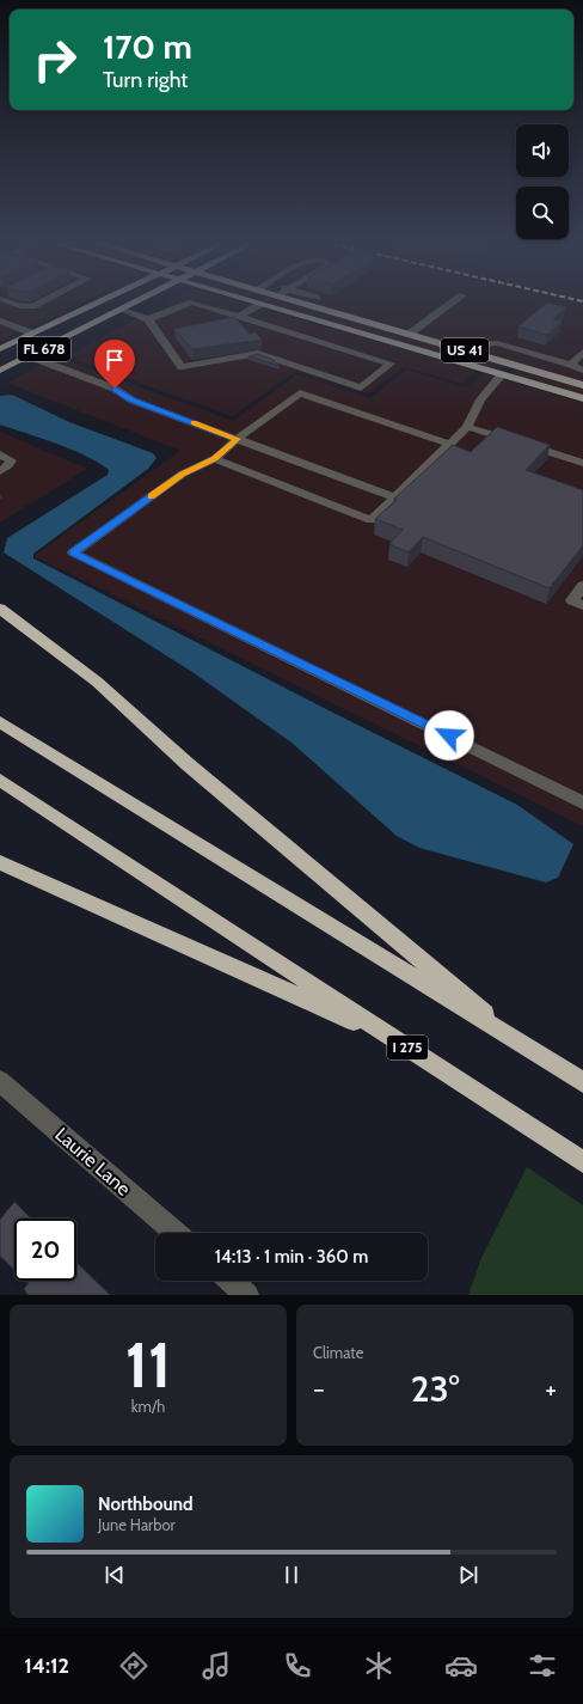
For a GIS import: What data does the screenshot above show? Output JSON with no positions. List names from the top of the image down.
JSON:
{
  "streets": {
    "highway": ["I 275"],
    "main road": ["FL 678", "US 41"],
    "street": ["Laurie Lane"]
  },
  "page": {
    "turn": ["170 m", "Turn right"],
    "limit": "20",
    "trip": "14:13 · 1 min · 360 m",
    "tile": [
      ["11", "km/h"],
      "Climate"
    ],
    "heat": ["−", "23°", "+"],
    "song": ["Northbound", "June Harbor"],
    "tabs": "14:12"
  }
}
